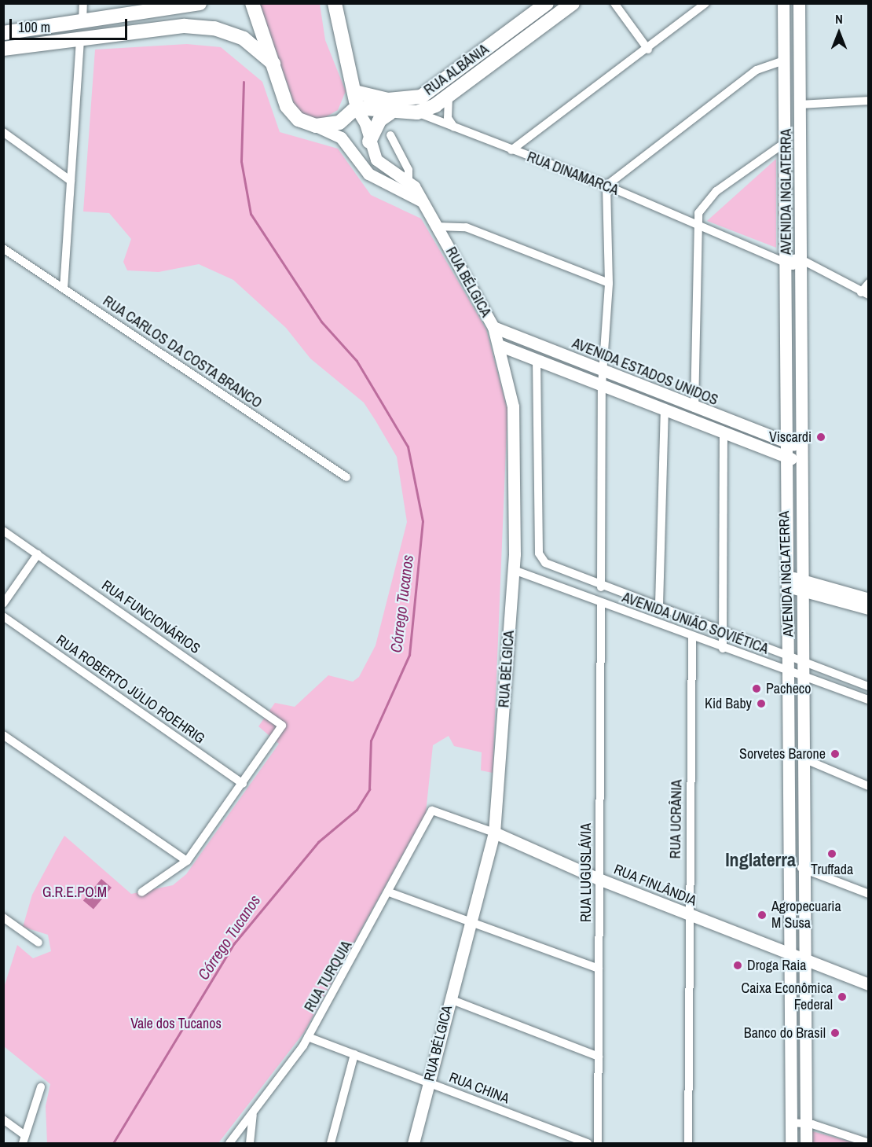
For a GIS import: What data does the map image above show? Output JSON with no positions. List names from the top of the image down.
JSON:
{
  "streets": {
    "main road": ["RUA ALBÂNIA", "RUA DINAMARCA", "RUA BÉLGICA"],
    "street": [
      "AVENIDA INGLATERRA",
      "RUA CARLOS DA COSTA BRANCO",
      "AVENIDA ESTADOS UNIDOS",
      "RUA FUNCIONÁRIOS",
      "AVENIDA UNIÃO SOVIÉTICA",
      "RUA ROBERTO JÚLIO ROEHRIG",
      "RUA UCRÂNIA",
      "RUA LUGUSLÁVIA",
      "RUA FINLÂNDIA",
      "RUA TURQUIA",
      "RUA CHINA"
    ]
  },
  "crossings": [
    ["RUA ALBÂNIA", "RUA DINAMARCA"],
    ["RUA ALBÂNIA", "RUA BÉLGICA"],
    ["RUA DINAMARCA", "AVENIDA INGLATERRA"],
    ["RUA DINAMARCA", "RUA BÉLGICA"],
    ["AVENIDA INGLATERRA", "AVENIDA ESTADOS UNIDOS"],
    ["AVENIDA INGLATERRA", "AVENIDA UNIÃO SOVIÉTICA"],
    ["AVENIDA INGLATERRA", "RUA FINLÂNDIA"],
    ["RUA BÉLGICA", "AVENIDA ESTADOS UNIDOS"],
    ["RUA BÉLGICA", "AVENIDA UNIÃO SOVIÉTICA"],
    ["RUA BÉLGICA", "RUA FINLÂNDIA"],
    ["RUA BÉLGICA", "RUA CHINA"],
    ["AVENIDA ESTADOS UNIDOS", "AVENIDA UNIÃO SOVIÉTICA"],
    ["RUA FUNCIONÁRIOS", "RUA ROBERTO JÚLIO ROEHRIG"],
    ["AVENIDA UNIÃO SOVIÉTICA", "RUA UCRÂNIA"],
    ["AVENIDA UNIÃO SOVIÉTICA", "RUA LUGUSLÁVIA"],
    ["RUA UCRÂNIA", "RUA FINLÂNDIA"],
    ["RUA LUGUSLÁVIA", "RUA FINLÂNDIA"],
    ["RUA FINLÂNDIA", "RUA TURQUIA"],
    ["RUA TURQUIA", "RUA CHINA"]
  ],
  "districts": ["Inglaterra"],
  "water": ["Córrego Tucanos"],
  "parks": ["G.R.E.PO.M", "Vale dos Tucanos"],
  "places": [
    "Viscardi",
    "Pacheco",
    "Kid Baby",
    "Sorvetes Barone",
    "Truffada",
    "Agropecuaria M Susa",
    "Droga Raia",
    "Caixa Econômica Federal",
    "Banco do Brasil"
  ],
  "scale_bar": "100 m",
  "north": "top"
}
